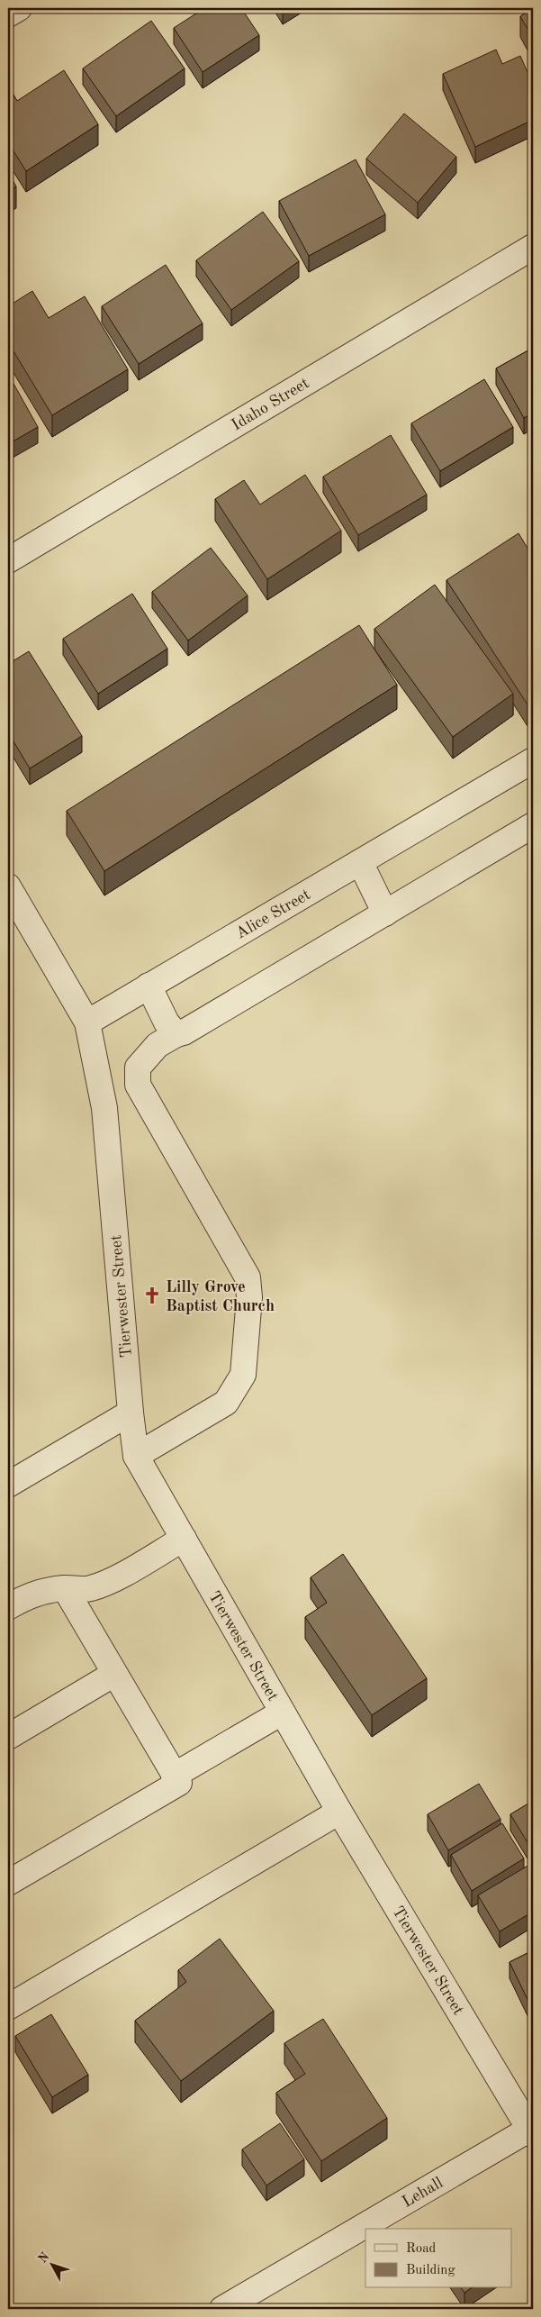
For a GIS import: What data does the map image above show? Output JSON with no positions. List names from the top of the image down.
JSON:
{
  "streets": {
    "street": [
      "Idaho Street",
      "Alice Street",
      "Tierwester Street",
      "Lehall"
    ]
  },
  "crossings": [
    ["Alice Street", "Tierwester Street"],
    ["Tierwester Street", "Lehall"]
  ],
  "places": {
    "church": ["Lilly Grove Baptist Church"]
  },
  "legend": ["Road", "Building"],
  "north": "top left"
}
